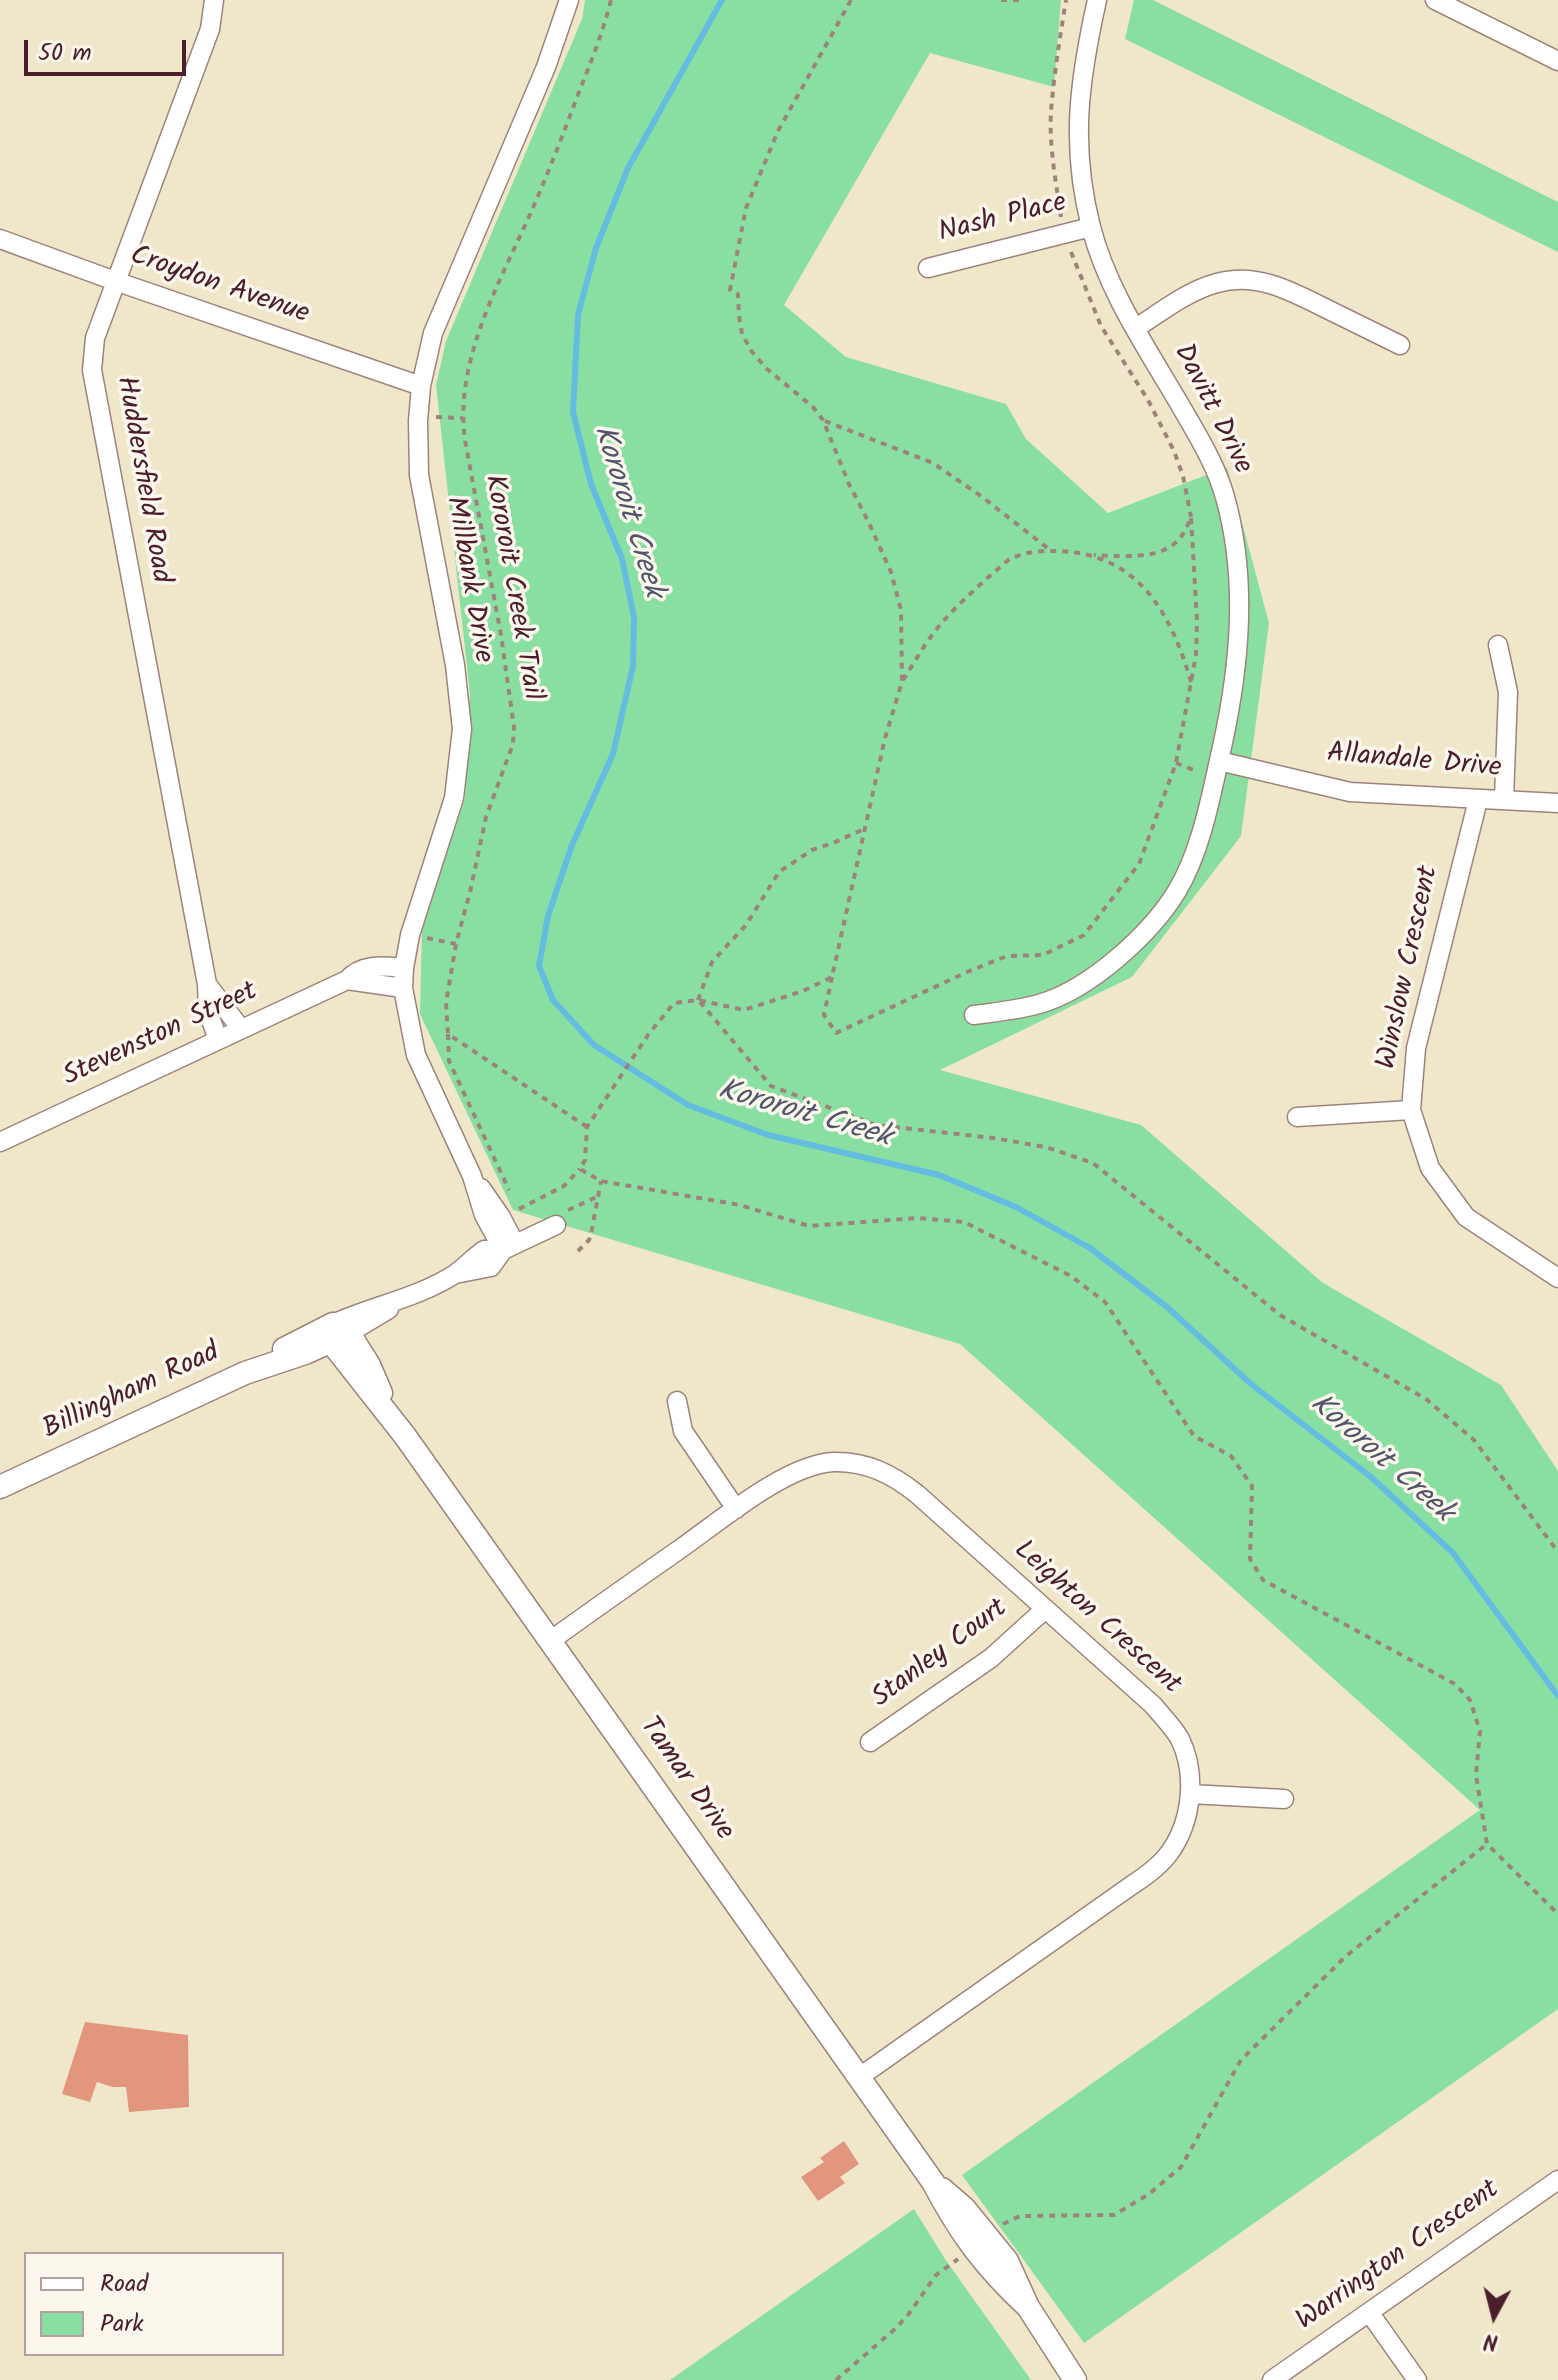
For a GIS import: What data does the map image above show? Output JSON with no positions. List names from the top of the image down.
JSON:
{
  "streets": {
    "street": [
      "Nash Place",
      "Croydon Avenue",
      "Davitt Drive",
      "Huddersfield Road",
      "Millbank Drive",
      "Allandale Drive",
      "Winslow Crescent",
      "Stevenston Street",
      "Billingham Road",
      "Leighton Crescent",
      "Stanley Court",
      "Tamar Drive",
      "Warrington Crescent"
    ],
    "path": ["Kororoit Creek Trail"]
  },
  "crossings": [
    ["Nash Place", "Davitt Drive"],
    ["Croydon Avenue", "Huddersfield Road"],
    ["Croydon Avenue", "Millbank Drive"],
    ["Davitt Drive", "Allandale Drive"],
    ["Huddersfield Road", "Stevenston Street"],
    ["Millbank Drive", "Stevenston Street"],
    ["Millbank Drive", "Billingham Road"],
    ["Allandale Drive", "Winslow Crescent"],
    ["Billingham Road", "Tamar Drive"],
    ["Leighton Crescent", "Stanley Court"],
    ["Leighton Crescent", "Tamar Drive"]
  ],
  "water": ["Kororoit Creek"],
  "legend": ["Road", "Park"],
  "scale_bar": "50 m",
  "north": "bottom"
}
